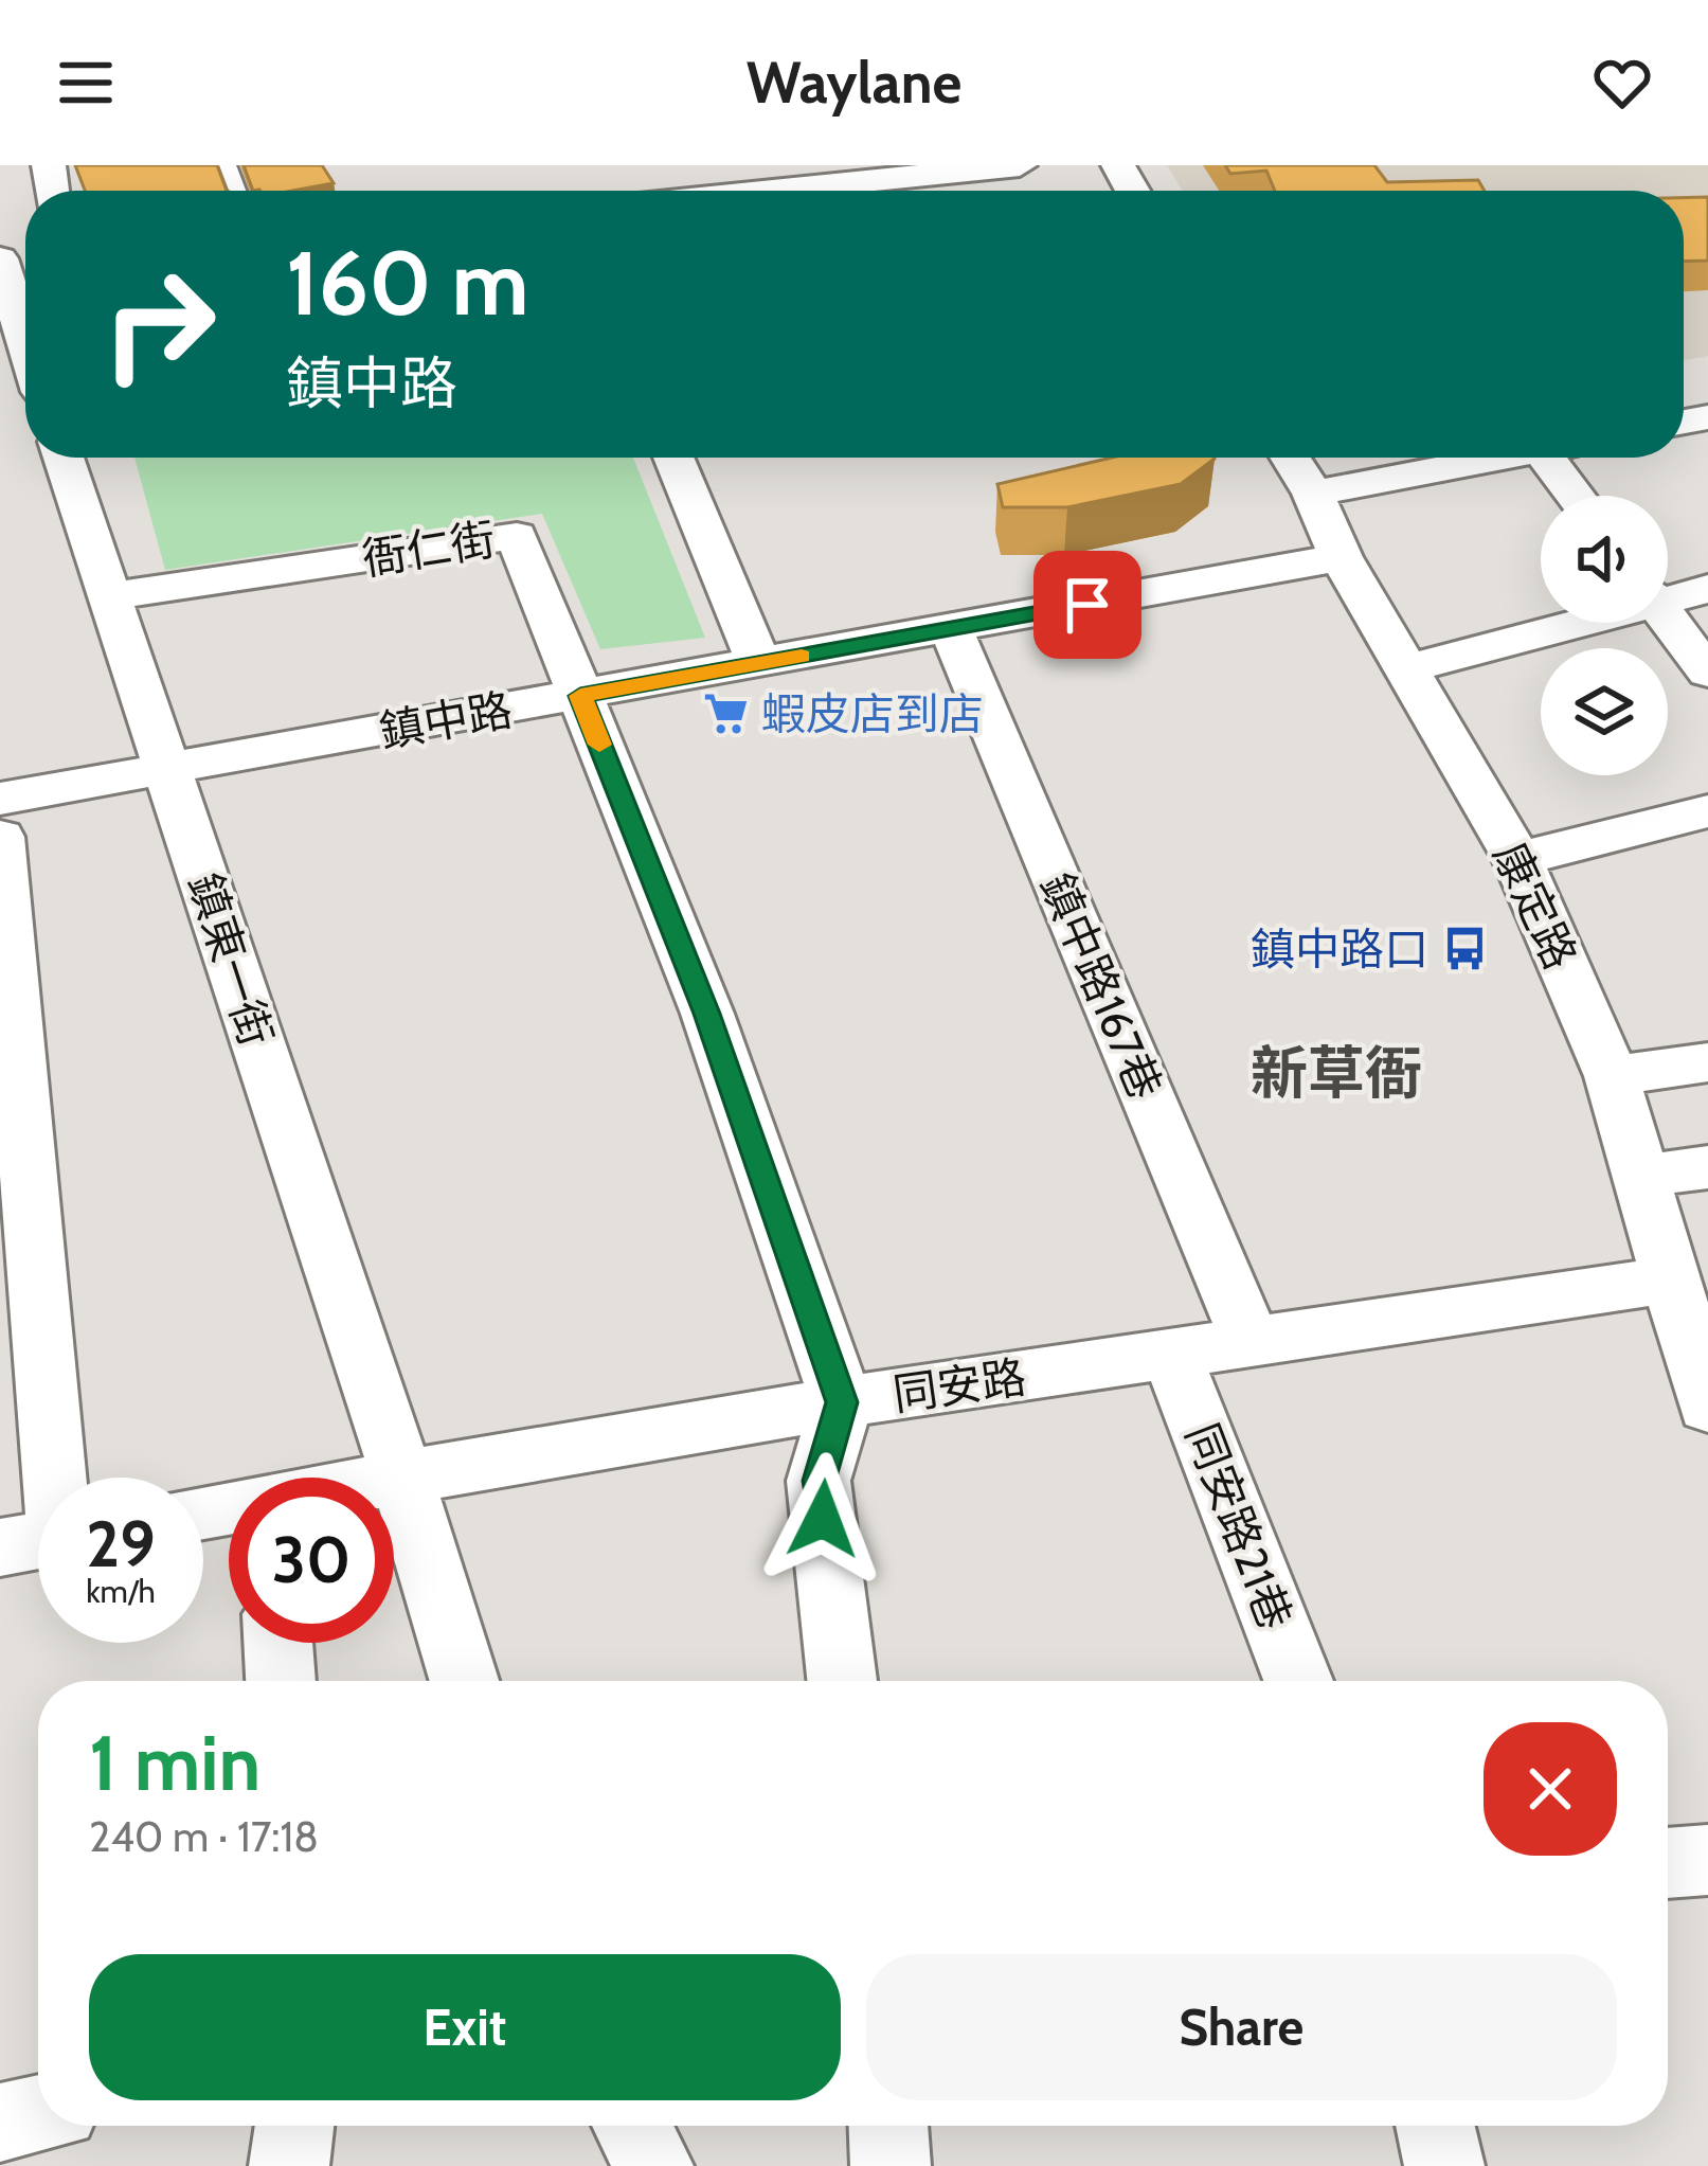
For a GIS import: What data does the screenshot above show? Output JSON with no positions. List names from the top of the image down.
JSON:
{
  "streets": {
    "street": [
      "衙仁街",
      "鎮中路",
      "康定路",
      "鎮東一街",
      "鎮中路167巷",
      "同安路",
      "同安路21巷"
    ]
  },
  "crossings": [
    ["衙仁街", "鎮中路"],
    ["衙仁街", "鎮東一街"],
    ["衙仁街", "同安路"],
    ["鎮中路", "康定路"],
    ["鎮中路", "鎮東一街"],
    ["鎮中路", "鎮中路167巷"],
    ["康定路", "同安路"],
    ["鎮東一街", "同安路"],
    ["鎮中路167巷", "同安路"],
    ["同安路", "同安路21巷"]
  ],
  "districts": ["新草衙"],
  "places": {
    "supermarket": ["蝦皮店到店"],
    "bus stop": ["鎮中路口"]
  },
  "page": {
    "header": "Waylane",
    "turn": ["160 m", "鎮中路"],
    "speed": "29 km/h",
    "limit": "30",
    "heading": ["1 min", "240 m · 17:18"],
    "buttons": ["Exit", "Share"]
  }
}
